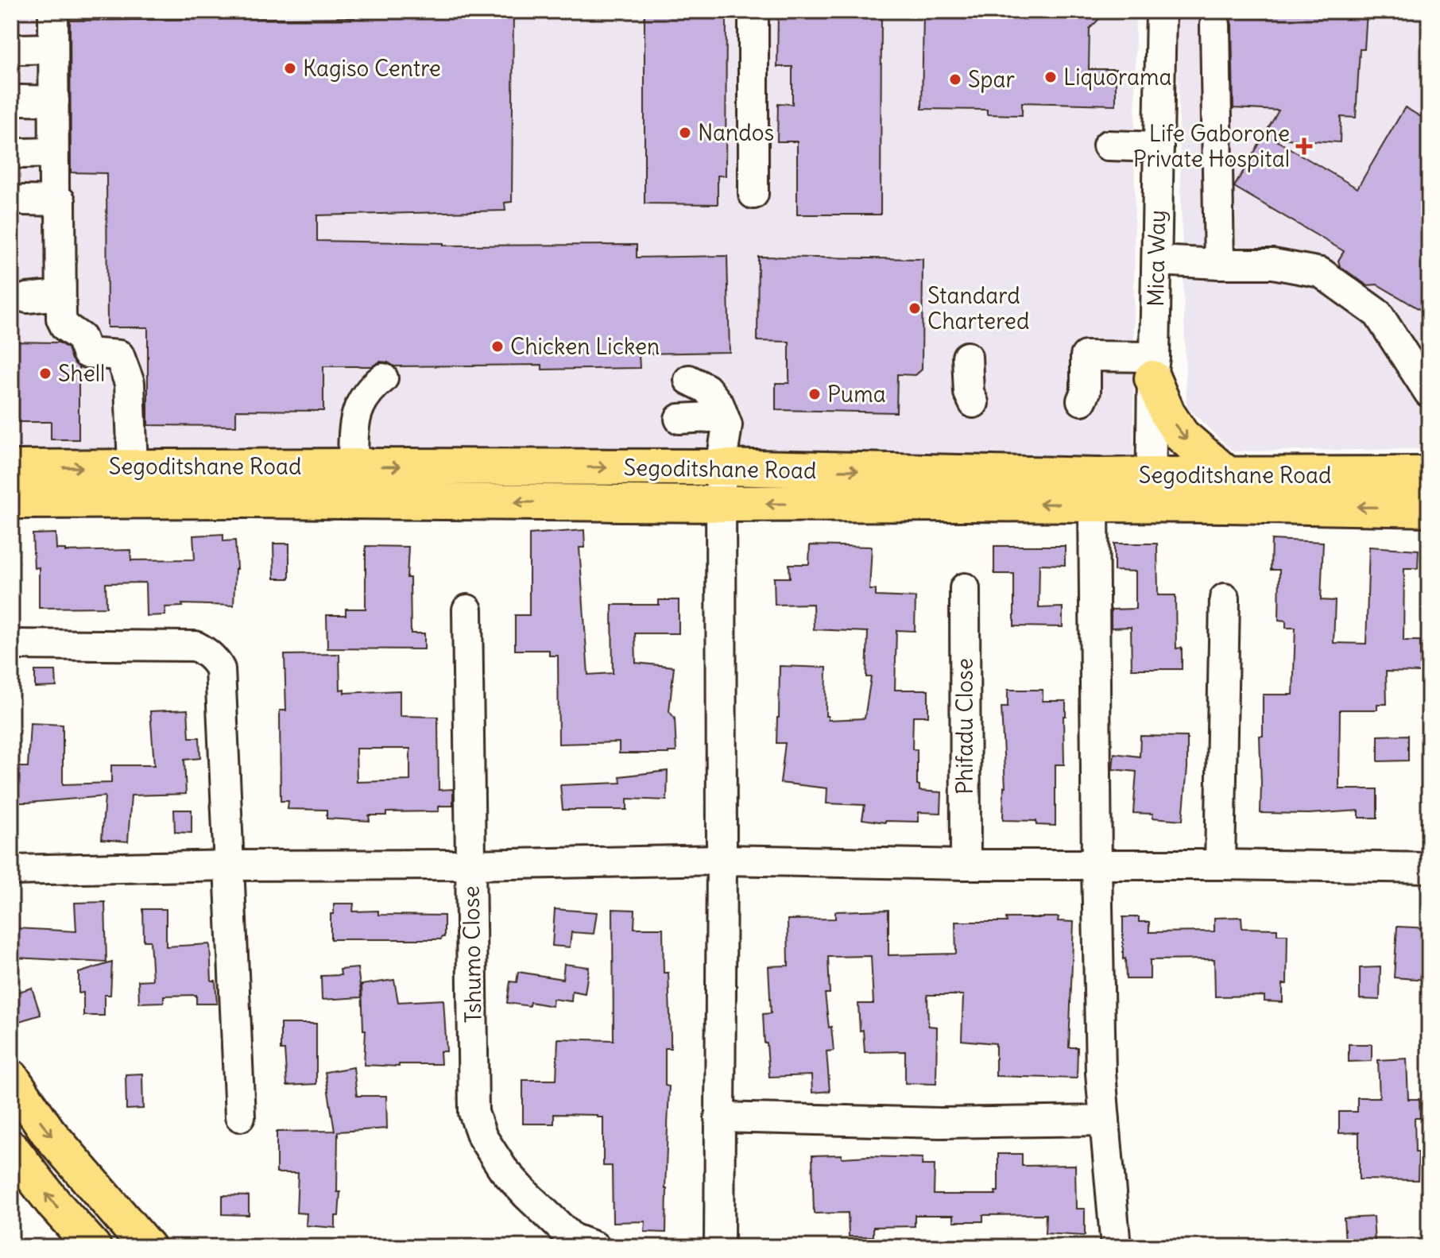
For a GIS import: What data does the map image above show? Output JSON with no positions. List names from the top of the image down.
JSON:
{
  "streets": {
    "main road": ["Segoditshane Road"],
    "street": ["Mica Way", "Phifadu Close", "Tshumo Close"]
  },
  "crossings": [
    ["Mica Way", "Segoditshane Road"]
  ],
  "places": {
    "other": [
      "Kagiso Centre",
      "Liquorama",
      "Spar",
      "Nandos",
      "Standard Chartered",
      "Chicken Licken",
      "Shell",
      "Puma"
    ],
    "health": ["Life Gaborone Private Hospital"]
  }
}
